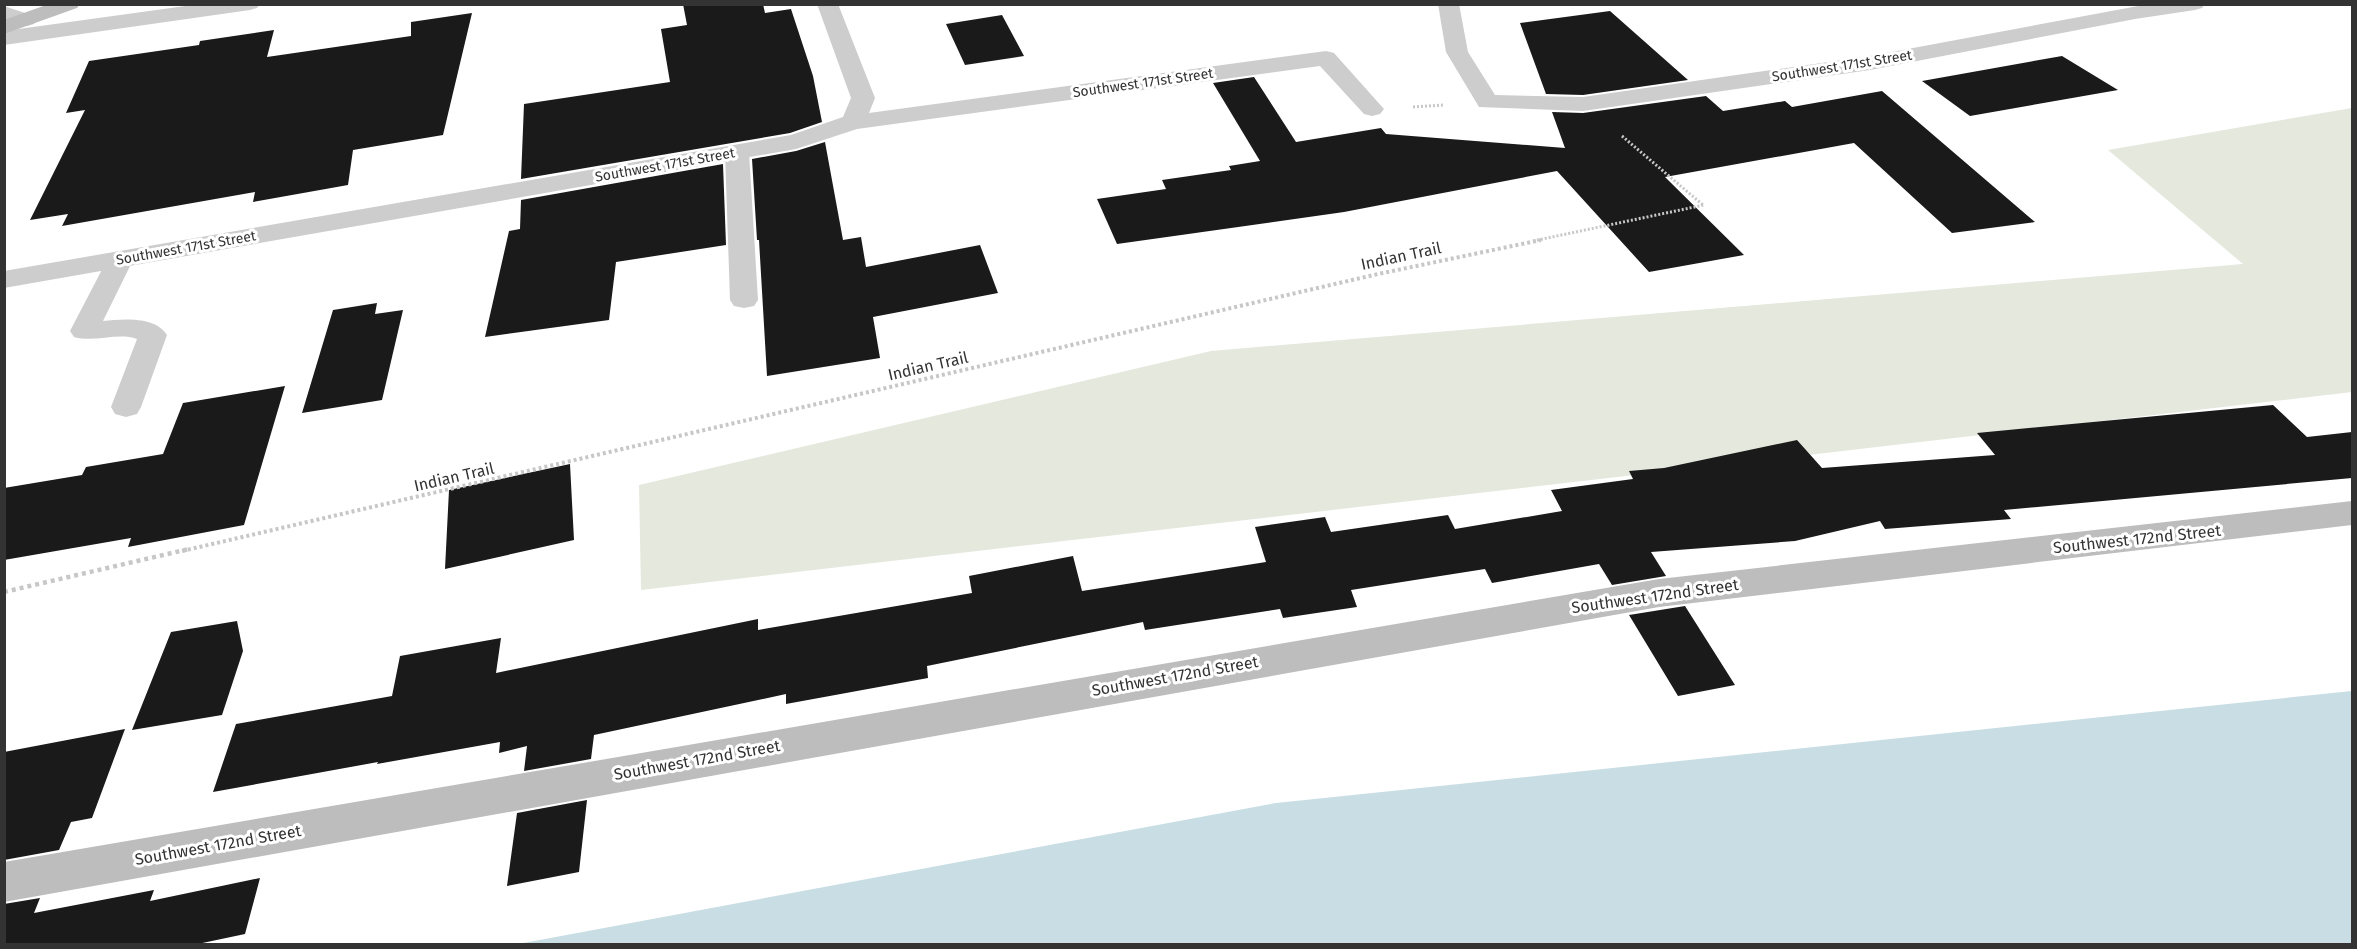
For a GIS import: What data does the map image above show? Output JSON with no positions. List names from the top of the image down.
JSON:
{
  "streets": {
    "street": ["Southwest 171st Street", "Southwest 172nd Street"],
    "path": ["Indian Trail"]
  },
  "crossings": [
    ["Southwest 171st Street", "Indian Trail"]
  ]
}
